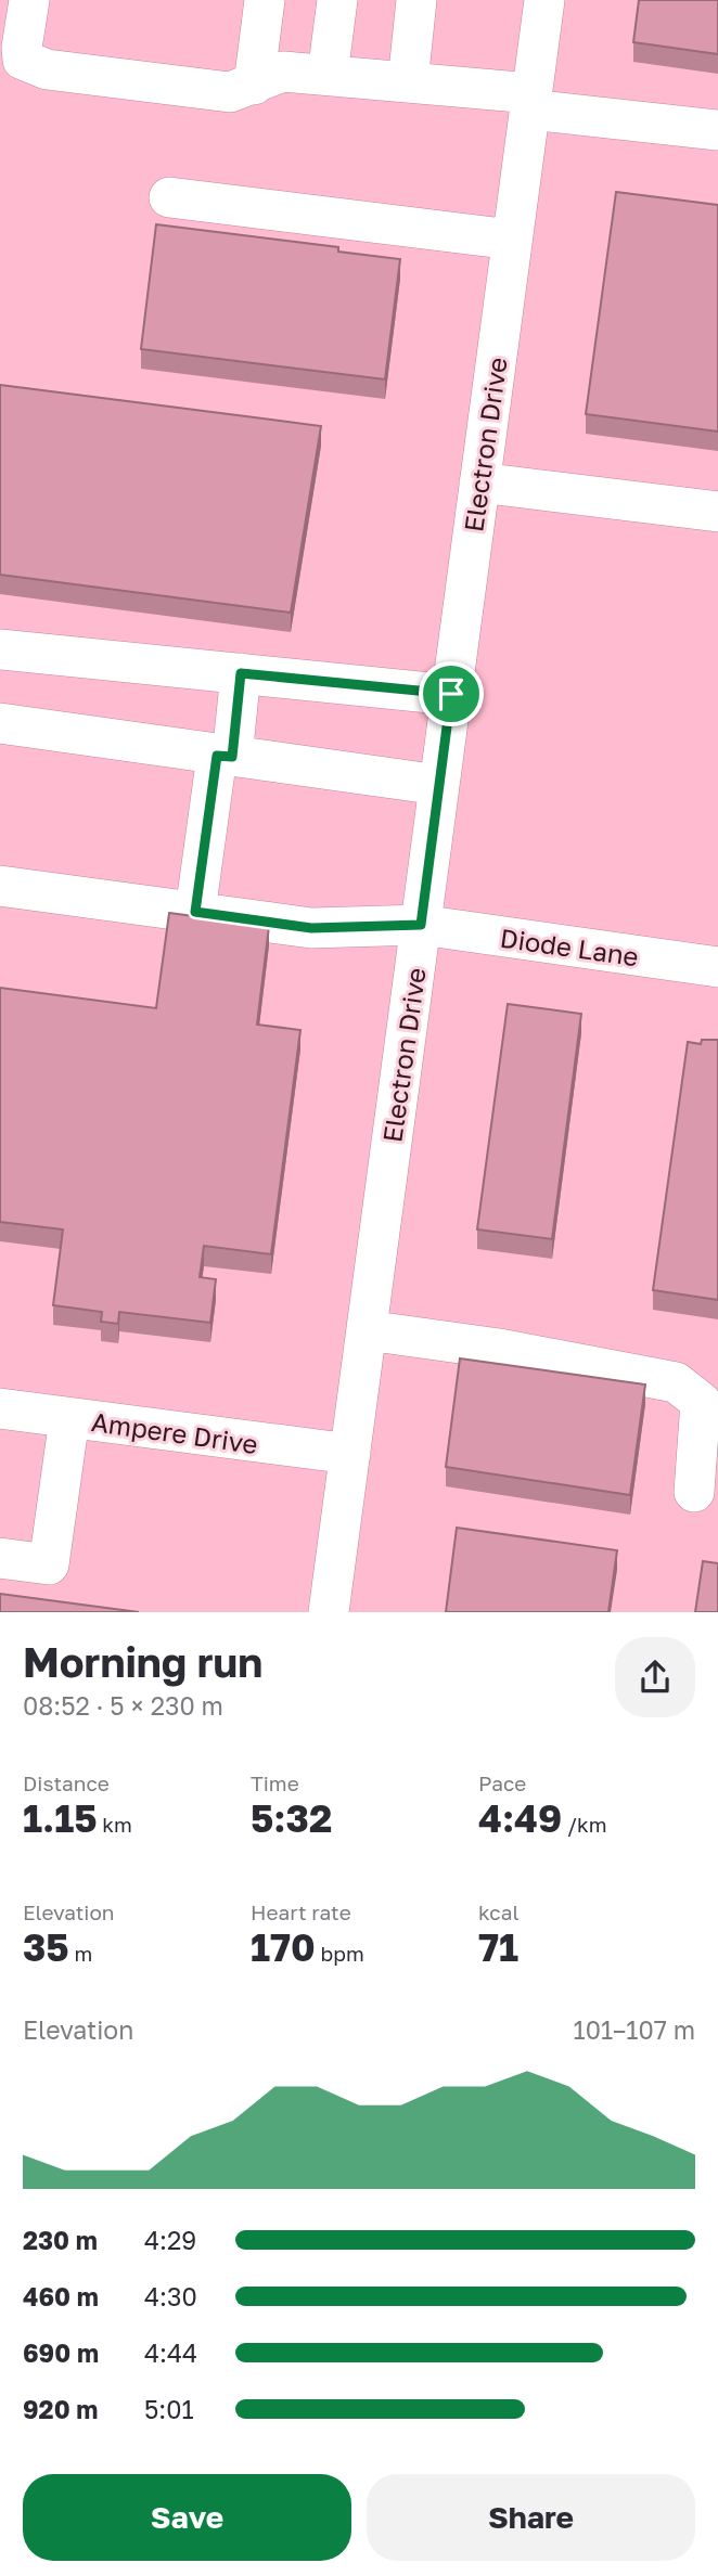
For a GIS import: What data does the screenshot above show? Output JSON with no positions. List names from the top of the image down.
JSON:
{
  "streets": {
    "street": ["Electron Drive", "Diode Lane", "Ampere Drive"]
  },
  "crossings": [
    ["Electron Drive", "Diode Lane"],
    ["Electron Drive", "Ampere Drive"]
  ],
  "page": {
    "heading": ["Morning run", "08:52 · 5 × 230 m"],
    "stats": [
      ["Distance", "1.15 km"],
      ["Time", "5:32"],
      ["Pace", "4:49 /km"],
      ["Elevation", "35 m"],
      ["Heart rate", "170 bpm"],
      ["kcal", "71"]
    ],
    "chart": ["Elevation", "101–107 m"],
    "list": [
      {
        "name": "230 m",
        "note": "4:29"
      },
      {
        "name": "460 m",
        "note": "4:30"
      },
      {
        "name": "690 m",
        "note": "4:44"
      },
      {
        "name": "920 m",
        "note": "5:01"
      }
    ],
    "buttons": ["Save", "Share"]
  }
}
